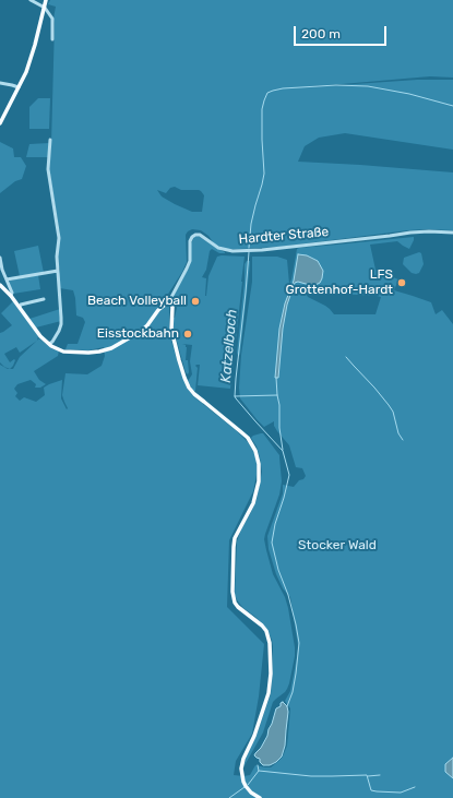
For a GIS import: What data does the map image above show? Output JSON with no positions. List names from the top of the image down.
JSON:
{
  "streets": {
    "street": ["Hardter Straße"]
  },
  "water": ["Katzelbach"],
  "parks": ["Stocker Wald"],
  "places": ["LFS Grottenhof-Hardt", "Beach Volleyball", "Eisstockbahn"],
  "scale_bar": "200 m"
}
